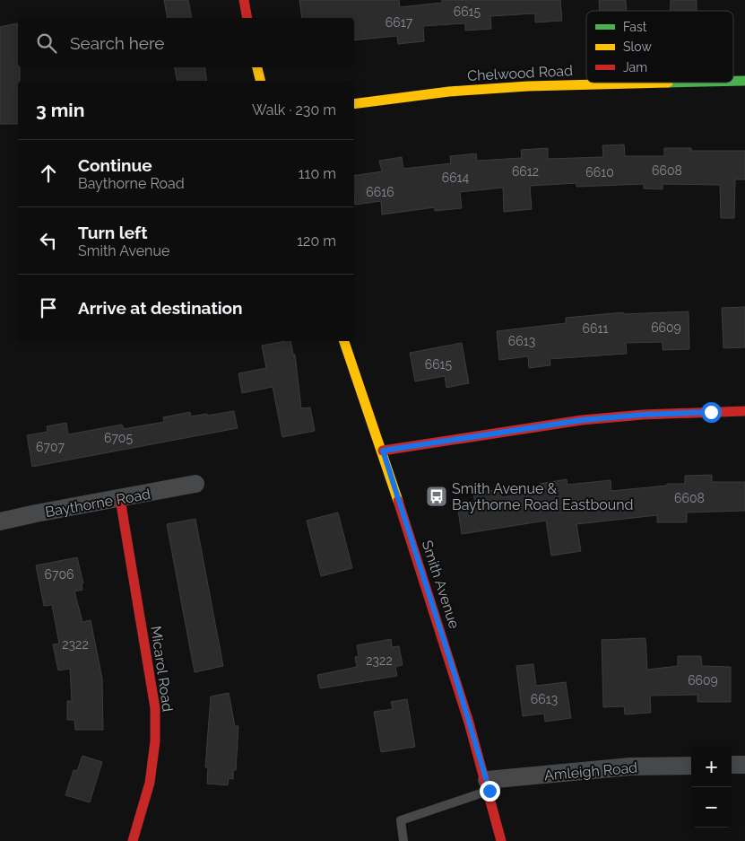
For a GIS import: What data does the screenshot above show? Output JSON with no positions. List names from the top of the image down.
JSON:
{
  "streets": {
    "street": [
      "Chelwood Road",
      "Baythorne Road",
      "Smith Avenue",
      "Micarol Road",
      "Amleigh Road"
    ]
  },
  "crossings": [
    ["Baythorne Road", "Micarol Road"],
    ["Smith Avenue", "Amleigh Road"]
  ],
  "places": {
    "bus stop": ["Smith Avenue & Baythorne Road Eastbound"]
  },
  "house_numbers": [
    "6615",
    "6617",
    "6608",
    "6612",
    "6610",
    "6614",
    "6616",
    "6609",
    "6611",
    "6613",
    "6615",
    "6705",
    "6707",
    "6608",
    "6706",
    "2322",
    "2322",
    "6609",
    "6613"
  ],
  "legend": ["Fast", "Slow", "Jam"],
  "page": {
    "search": "Search here",
    "heading": ["3 min", "Walk · 230 m"],
    "list": [
      ["Continue", "Baythorne Road", "110 m"],
      ["Turn left", "Smith Avenue", "120 m"],
      "Arrive at destination"
    ],
    "map_buttons": ["+", "−"]
  }
}
